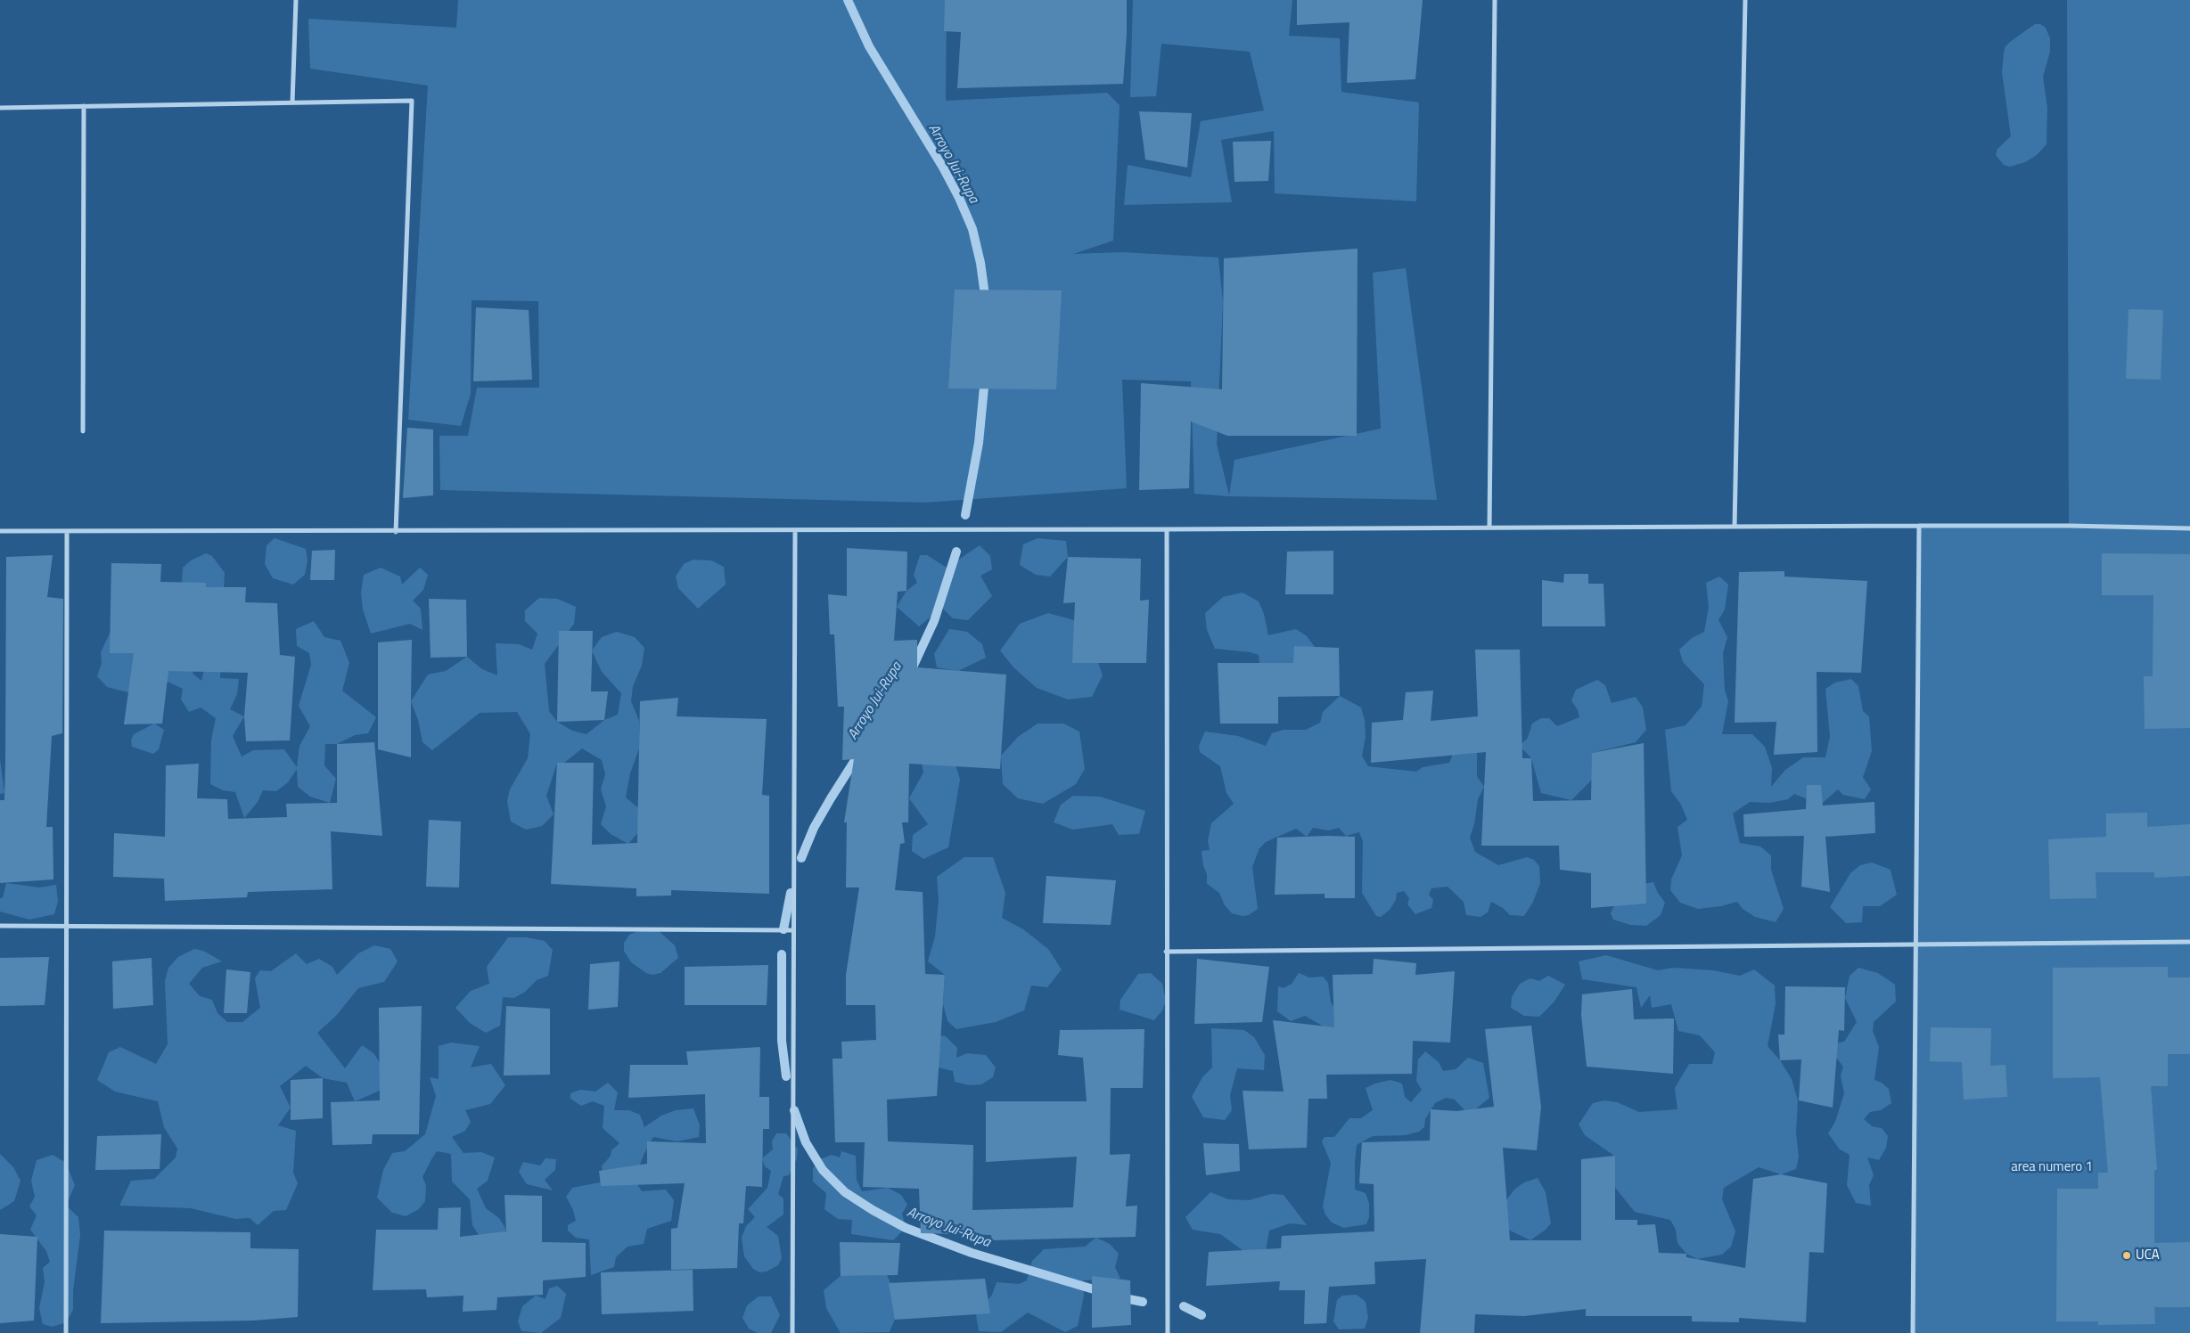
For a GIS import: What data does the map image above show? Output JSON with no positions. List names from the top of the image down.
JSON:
{
  "water": ["Arroyo Jui-Rupa"],
  "parks": ["area numero 1"],
  "places": ["UCA"]
}
